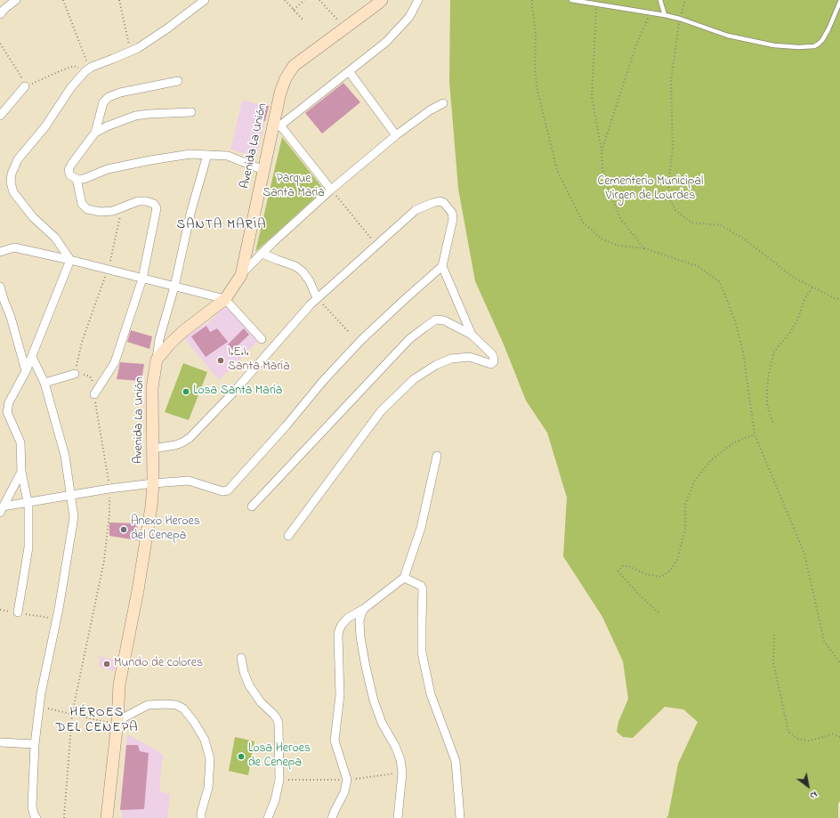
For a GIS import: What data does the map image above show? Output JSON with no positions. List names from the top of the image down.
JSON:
{
  "streets": {
    "main road": ["Avenida La Unión"]
  },
  "districts": ["SANTA MARÍA", "HÉROES DEL CENEPA"],
  "parks": ["Parque Santa Maria", "Cementerio Municipal Virgen de Lourdes"],
  "places": [
    "I.E.I. Santa María",
    "Losa Santa Maria",
    "Anexo Heroes del Cenepa",
    "Mundo de colores",
    "Losa Heroes de Cenepa"
  ],
  "north": "bottom right"
}
